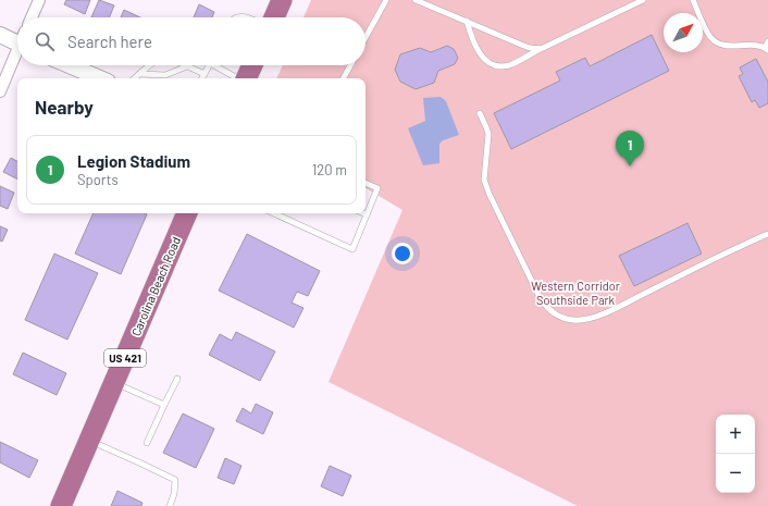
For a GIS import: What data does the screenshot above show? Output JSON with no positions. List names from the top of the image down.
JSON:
{
  "streets": {
    "highway": ["Carolina Beach Road", "US 421"]
  },
  "parks": ["Western Corridor Southside Park"],
  "north": "top right",
  "page": {
    "search": "Search here",
    "heading": "Nearby",
    "pins": "1",
    "list": [
      {
        "mark": "1",
        "name": "Legion Stadium",
        "note": "Sports",
        "value": "120 m"
      }
    ],
    "map_buttons": ["+", "−"]
  }
}
